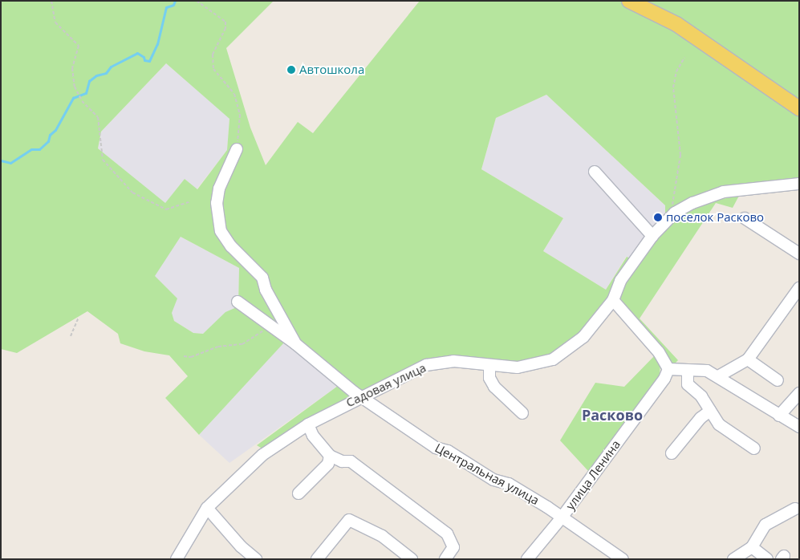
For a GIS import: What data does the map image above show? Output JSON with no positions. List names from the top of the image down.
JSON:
{
  "streets": {
    "street": ["Садовая улица", "Центральная улица", "улица Ленина"]
  },
  "crossings": [
    ["Садовая улица", "Центральная улица"],
    ["Центральная улица", "улица Ленина"]
  ],
  "districts": ["Расково"],
  "places": ["Автошкола", "поселок Расково"]
}
